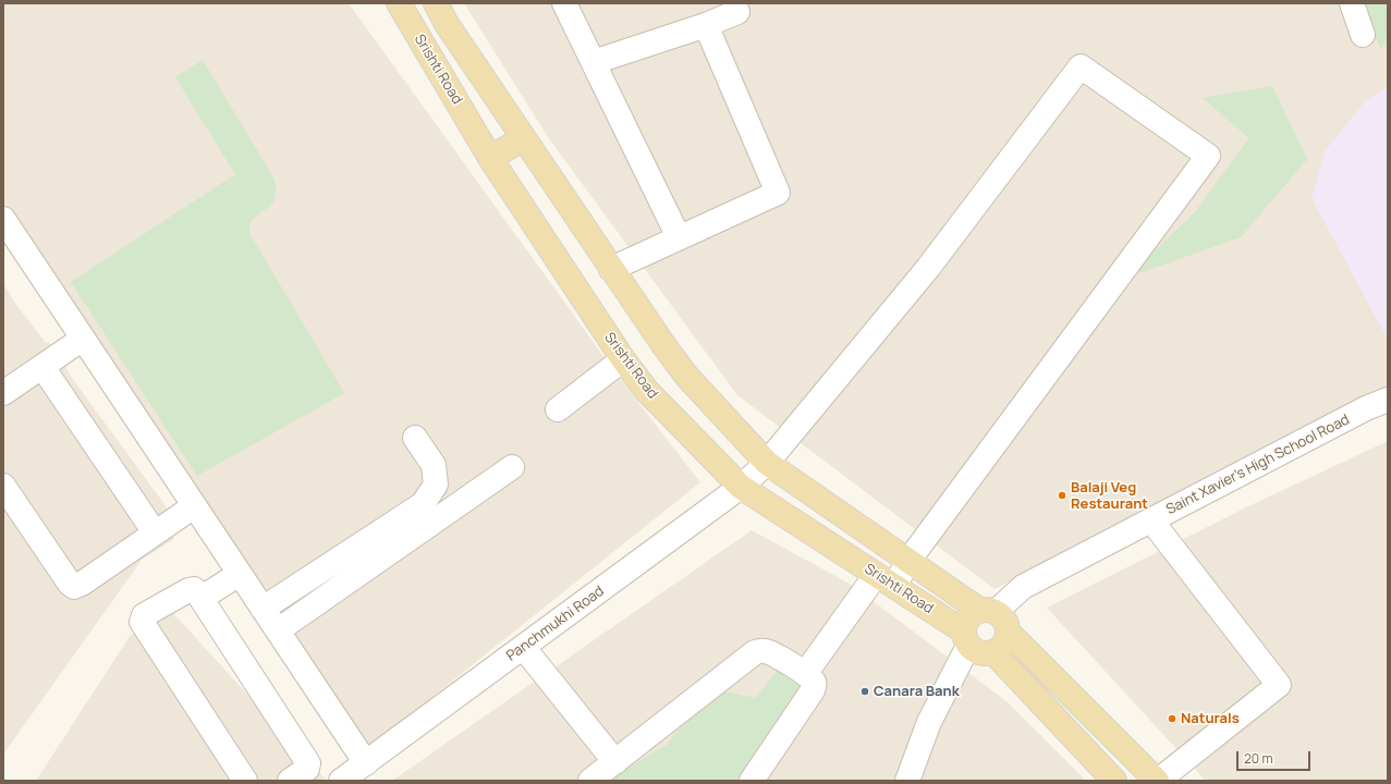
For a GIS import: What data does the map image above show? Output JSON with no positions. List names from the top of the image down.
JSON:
{
  "streets": {
    "main road": ["Srishti Road"],
    "street": ["Saint Xavier's High School Road", "Panchmukhi Road"]
  },
  "crossings": [
    ["Srishti Road", "Saint Xavier's High School Road"],
    ["Srishti Road", "Panchmukhi Road"]
  ],
  "places": ["Balaji Veg Restaurant", "Canara Bank", "Naturals"],
  "scale_bar": "20 m"
}
